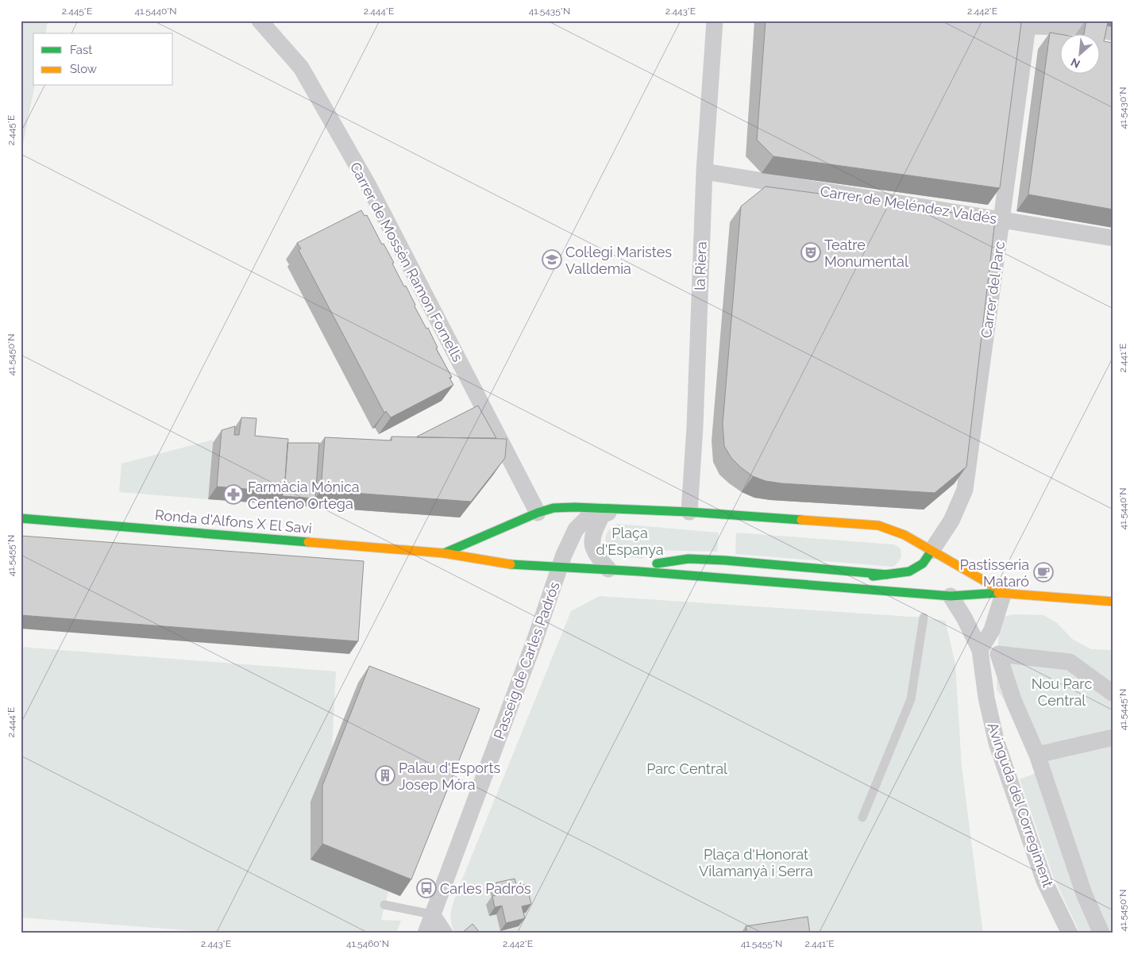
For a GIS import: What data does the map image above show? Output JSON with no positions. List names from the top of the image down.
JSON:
{
  "streets": {
    "street": [
      "Carrer de Meléndez Valdés",
      "Carrer de Mossèn Ramon Fornells",
      "la Riera",
      "Carrer del Parc",
      "Ronda d'Alfons X El Savi",
      "Passeig de Carles Padrós",
      "Avinguda del Corregiment"
    ]
  },
  "crossings": [
    ["Carrer de Meléndez Valdés", "la Riera"],
    ["Carrer de Meléndez Valdés", "Carrer del Parc"]
  ],
  "parks": [
    "Plaça d'Espanya",
    "Nou Parc Central",
    "Parc Central",
    "Plaça d'Honorat Vilamanyà i Serra"
  ],
  "places": {
    "theatre": ["Teatre Monumental"],
    "school or university": ["Col·legi Maristes Valldemia"],
    "pharmacy": ["Farmàcia Mónica Centeno Ortega"],
    "cafe": ["Pastisseria Mataró"],
    "building": ["Palau d'Esports Josep Móra"],
    "bus stop": ["Carles Padrós"]
  },
  "legend": ["Fast", "Slow"],
  "north": "bottom left",
  "coordinates": [
    "2.445°E",
    "41.5440°N",
    "2.444°E",
    "41.5435°N",
    "2.443°E",
    "2.442°E",
    "41.5430°N",
    "41.5450°N",
    "2.441°E",
    "41.5455°N",
    "41.5445°N",
    "41.5460°N"
  ]
}
